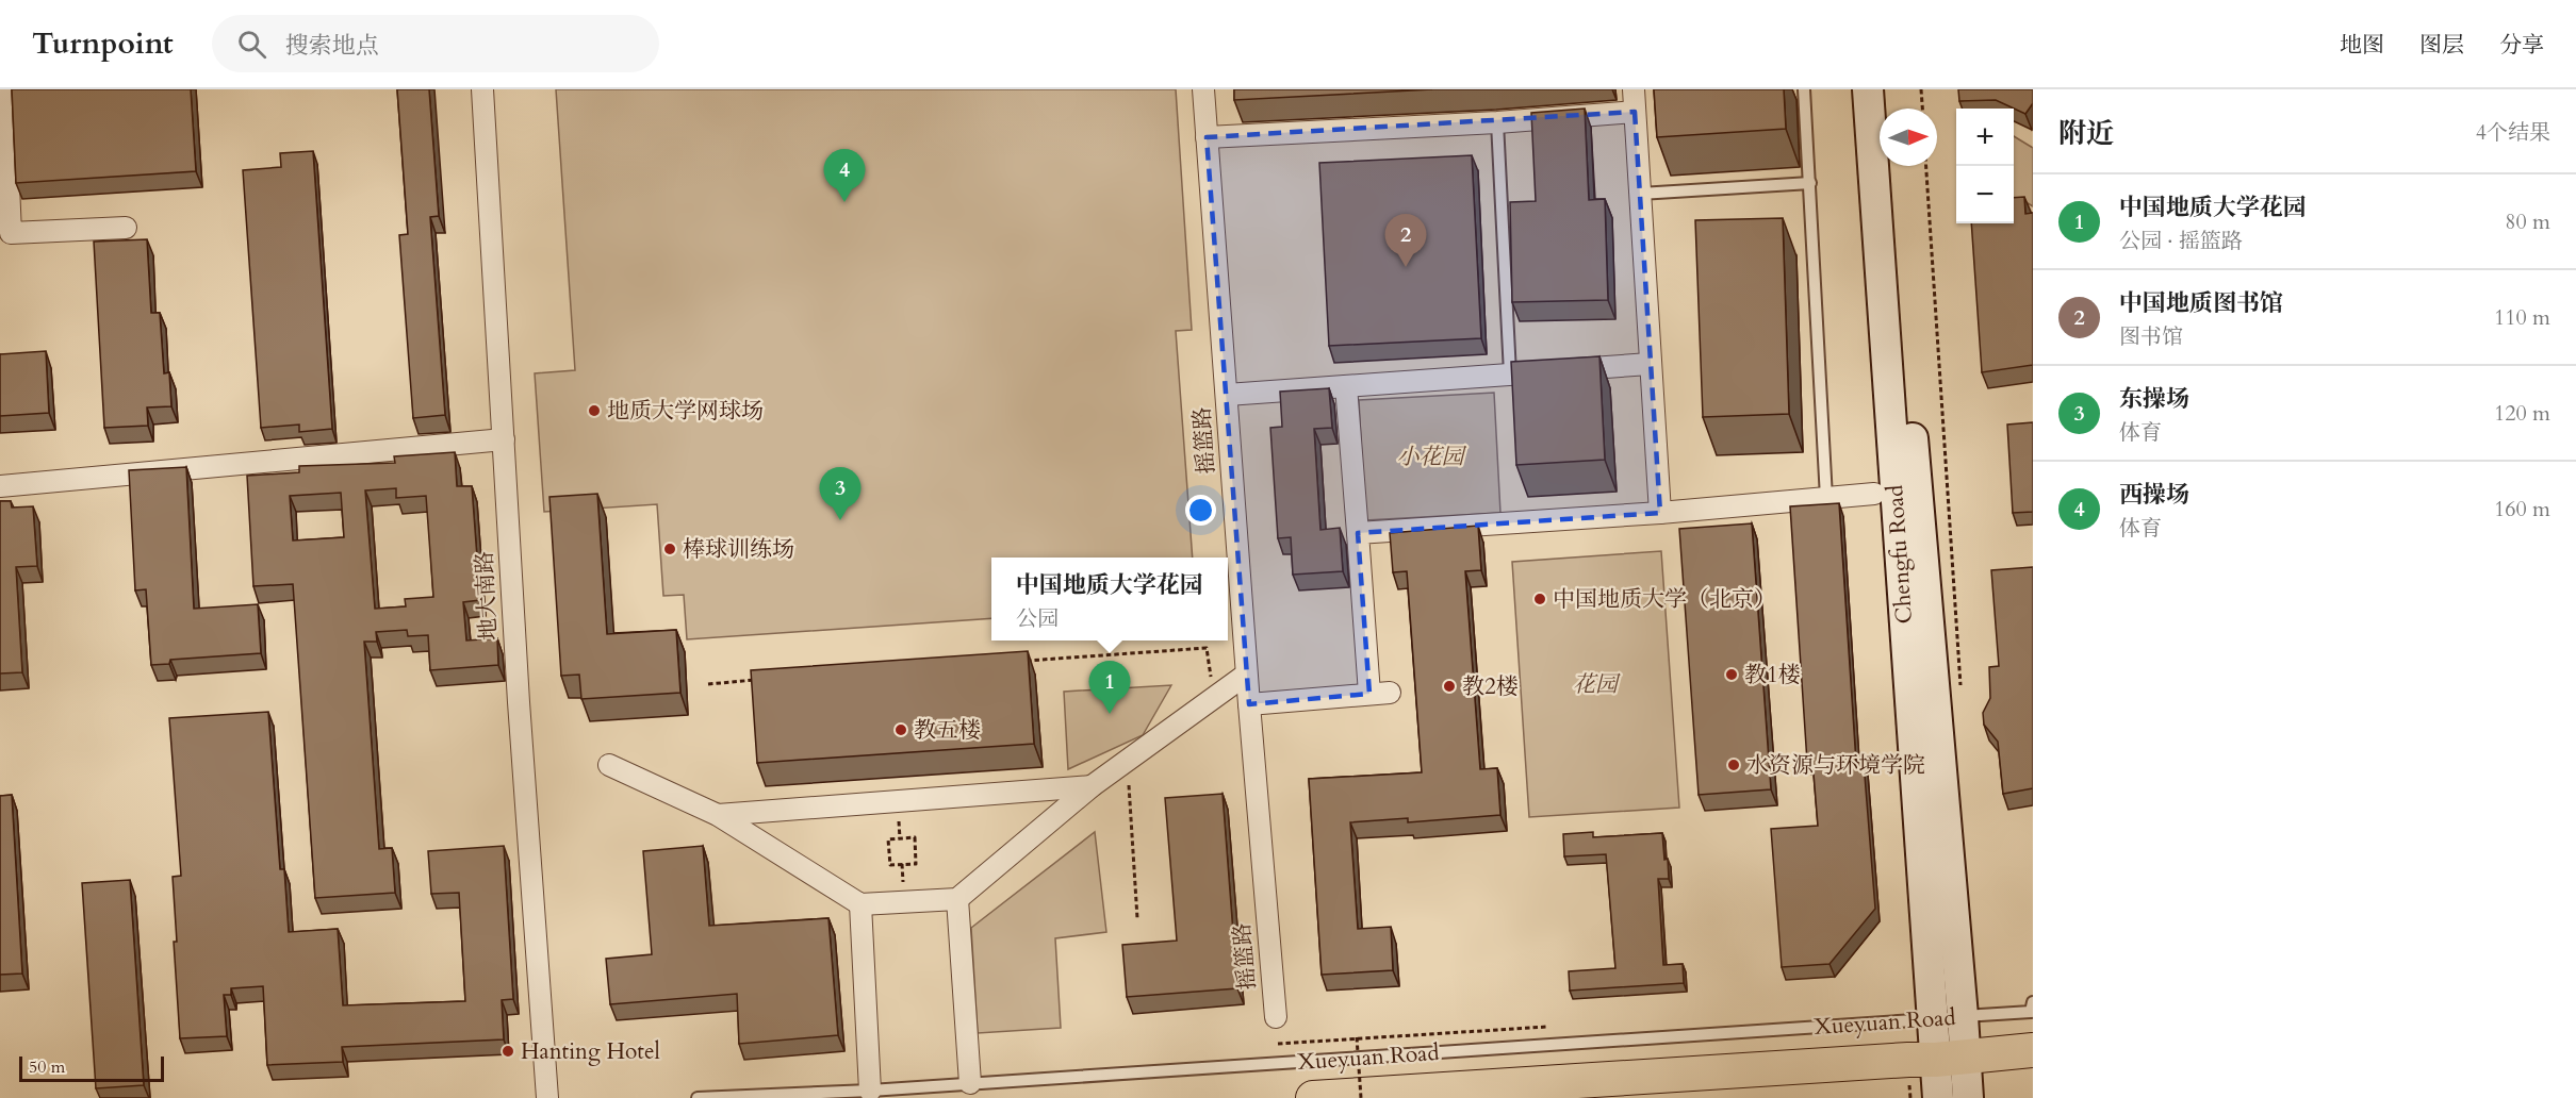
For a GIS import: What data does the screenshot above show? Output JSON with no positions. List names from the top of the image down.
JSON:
{
  "streets": {
    "main road": ["Chengfu Road", "Xueyuan Road"],
    "street": ["摇篮路", "地大南路"]
  },
  "crossings": [
    ["Chengfu Road", "Xueyuan Road"]
  ],
  "parks": ["小花园", "花园"],
  "places": [
    "地质大学网球场",
    "棒球训练场",
    "中国地质大学（北京）",
    "教1楼",
    "教2楼",
    "教五楼",
    "水资源与环境学院",
    "Hanting Hotel"
  ],
  "scale_bar": "50 m",
  "north": "right",
  "page": {
    "header": "Turnpoint",
    "search": "搜索地点",
    "nav": ["地图", "图层", "分享"],
    "heading": ["附近", "4个结果"],
    "map_buttons": ["+", "−"],
    "pins": [
      "4",
      "2",
      "3",
      "1"
    ],
    "list": [
      {
        "mark": "1",
        "name": "中国地质大学花园",
        "note": "公园 · 摇篮路",
        "value": "80 m"
      },
      {
        "mark": "2",
        "name": "中国地质图书馆",
        "note": "图书馆",
        "value": "110 m"
      },
      {
        "mark": "3",
        "name": "东操场",
        "note": "体育",
        "value": "120 m"
      },
      {
        "mark": "4",
        "name": "西操场",
        "note": "体育",
        "value": "160 m"
      }
    ],
    "popup": ["中国地质大学花园", "公园"],
    "scale": "50 m"
  }
}
